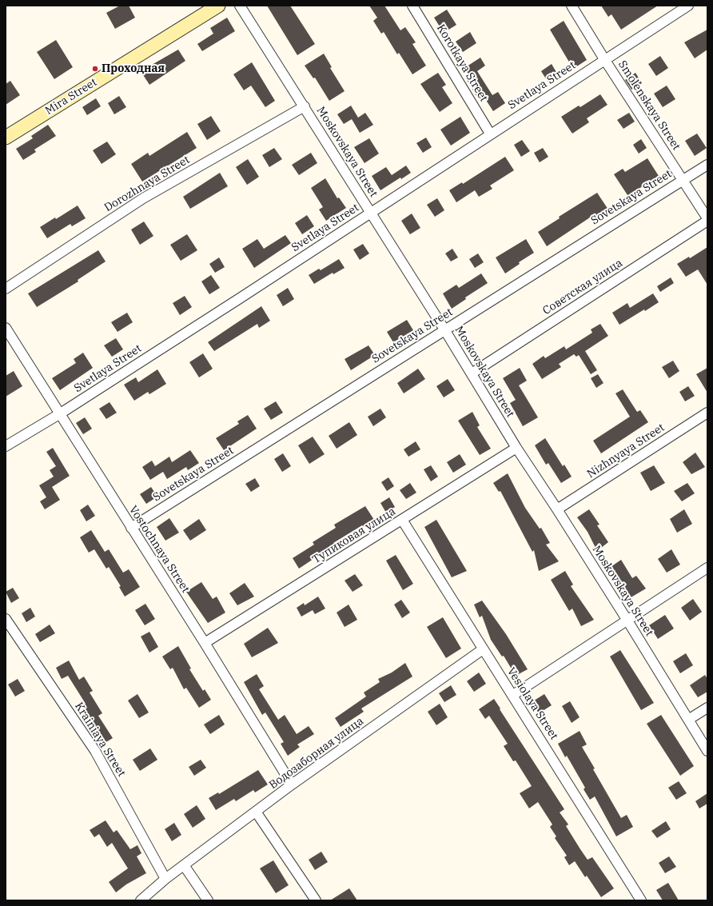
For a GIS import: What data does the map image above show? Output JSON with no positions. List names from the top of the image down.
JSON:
{
  "streets": {
    "street": [
      "Korotkaya Street",
      "Svetlaya Street",
      "Mira Street",
      "Smolenskaya Street",
      "Moskovskaya Street",
      "Dorozhnaya Street",
      "Sovetskaya Street",
      "Советская улица",
      "Nizhnyaya Street",
      "Тупиковая улица",
      "Vostochnaya Street",
      "Vesiolaya Street",
      "Krainiaya Street",
      "Водозаборная улица"
    ]
  },
  "crossings": [
    ["Korotkaya Street", "Svetlaya Street"],
    ["Svetlaya Street", "Smolenskaya Street"],
    ["Svetlaya Street", "Moskovskaya Street"],
    ["Svetlaya Street", "Vostochnaya Street"],
    ["Smolenskaya Street", "Sovetskaya Street"],
    ["Moskovskaya Street", "Dorozhnaya Street"],
    ["Moskovskaya Street", "Sovetskaya Street"],
    ["Moskovskaya Street", "Советская улица"],
    ["Moskovskaya Street", "Nizhnyaya Street"],
    ["Moskovskaya Street", "Тупиковая улица"],
    ["Sovetskaya Street", "Vostochnaya Street"],
    ["Тупиковая улица", "Vostochnaya Street"],
    ["Тупиковая улица", "Vesiolaya Street"],
    ["Vostochnaya Street", "Водозаборная улица"],
    ["Vesiolaya Street", "Водозаборная улица"],
    ["Krainiaya Street", "Водозаборная улица"]
  ],
  "places": ["Проходная"]
}
